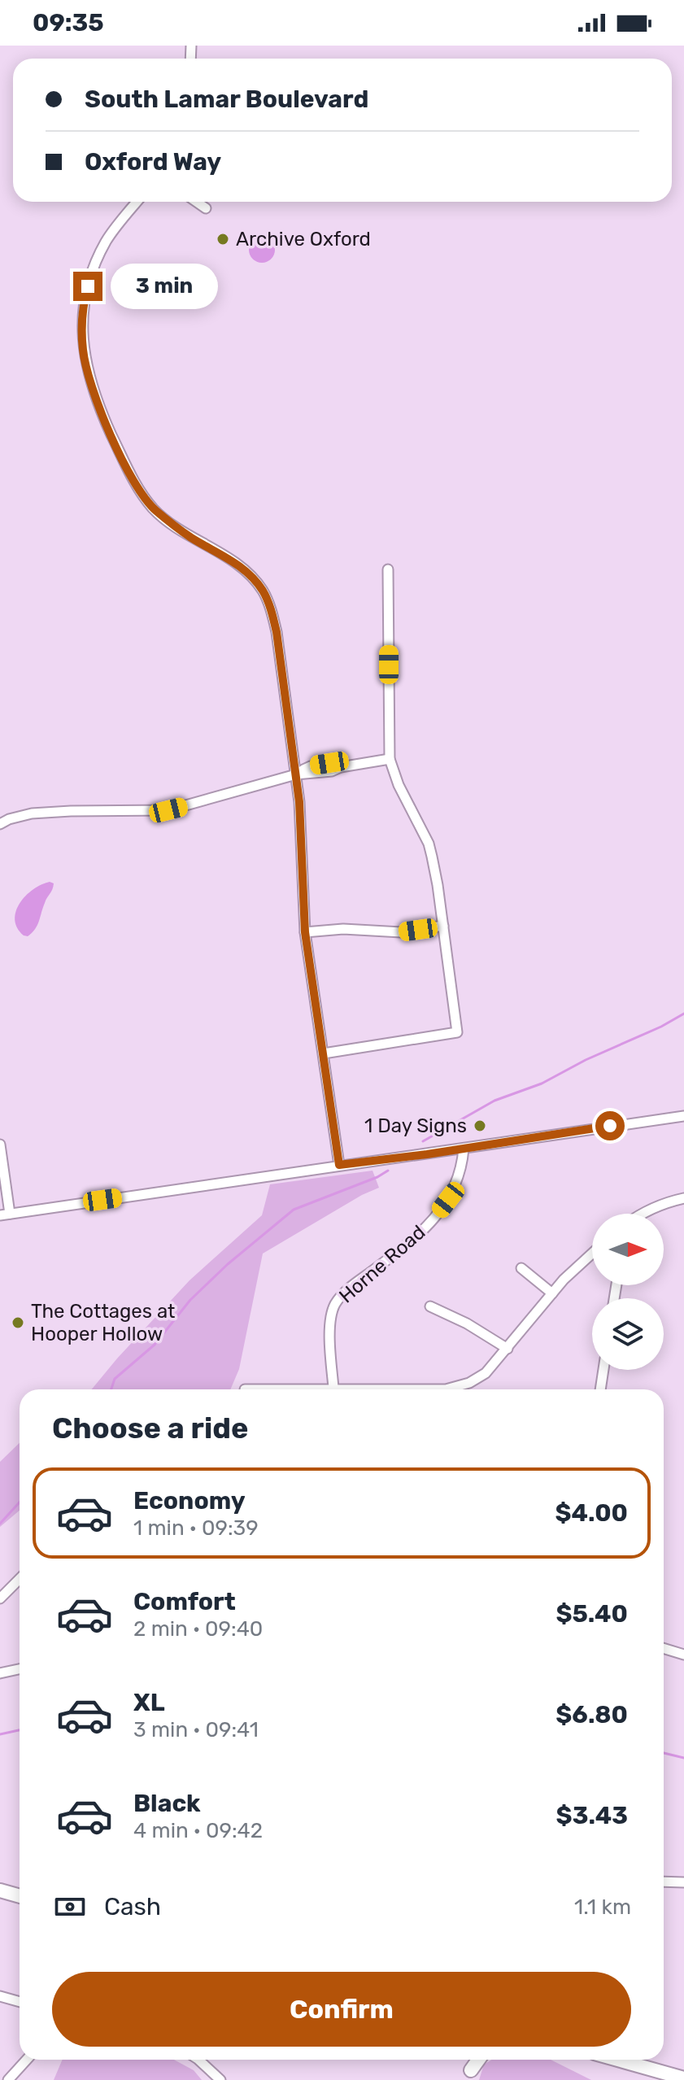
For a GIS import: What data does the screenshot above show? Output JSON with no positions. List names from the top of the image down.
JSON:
{
  "streets": {
    "street": ["Horne Road"]
  },
  "places": ["Archive Oxford", "1 Day Signs", "The Cottages at Hooper Hollow"],
  "north": "right",
  "page": {
    "status": "09:35",
    "banner": ["South Lamar Boulevard", "Oxford Way"],
    "bubble": "3 min",
    "heading": "Choose a ride",
    "list": [
      {
        "name": "Economy",
        "note": "1 min · 09:39",
        "value": "$4.00"
      },
      {
        "name": "Comfort",
        "note": "2 min · 09:40",
        "value": "$5.40"
      },
      {
        "name": "XL",
        "note": "3 min · 09:41",
        "value": "$6.80"
      },
      {
        "name": "Black",
        "note": "4 min · 09:42",
        "value": "$3.43"
      }
    ],
    "pay": ["Cash", "1.1 km"],
    "buttons": "Confirm"
  }
}
